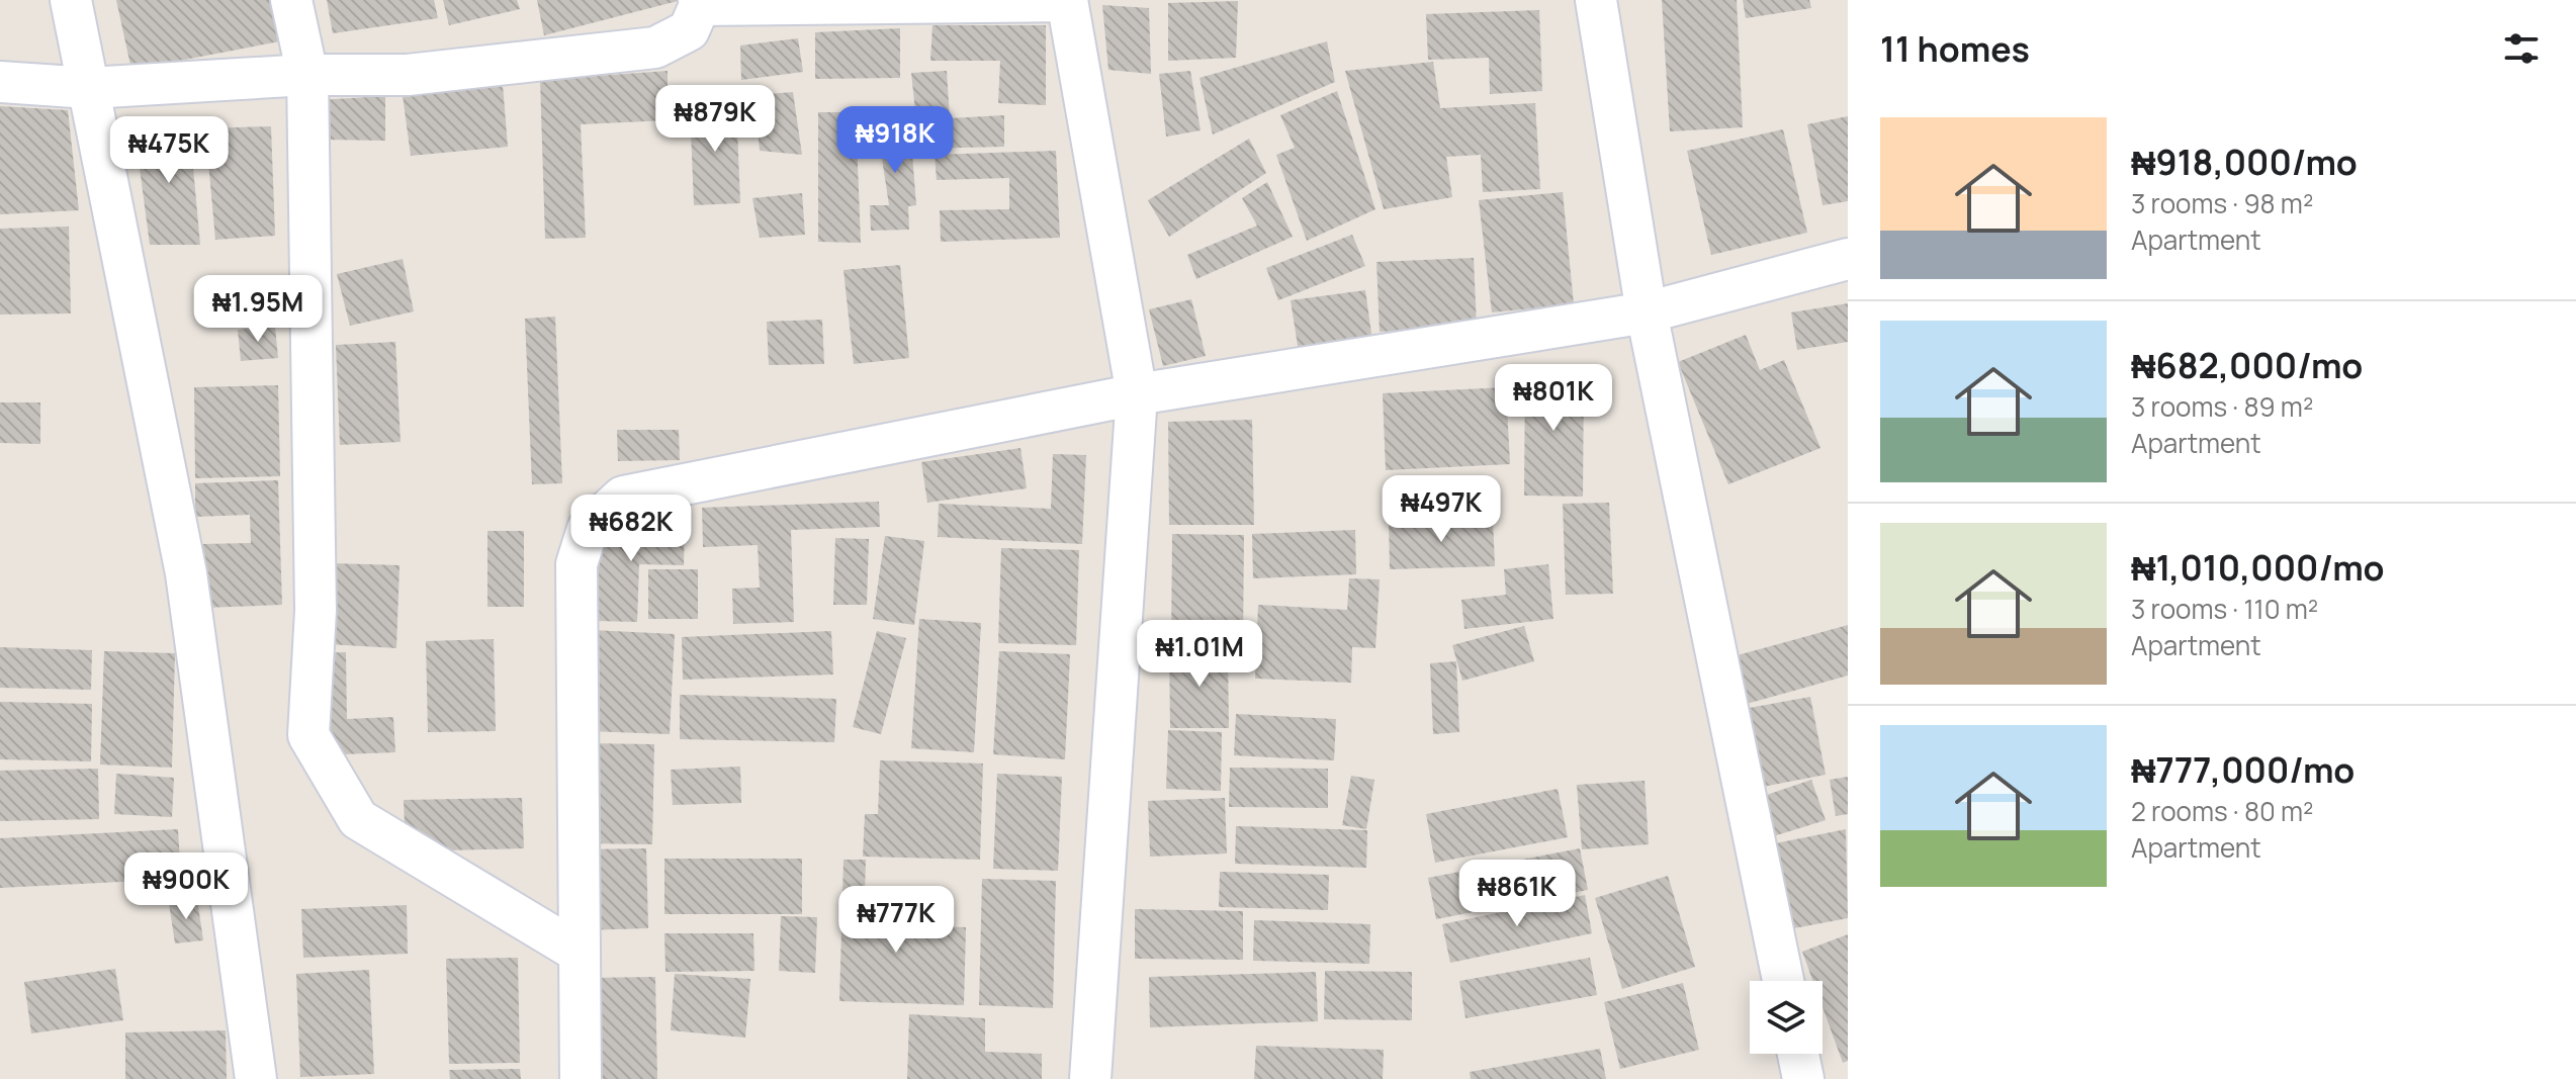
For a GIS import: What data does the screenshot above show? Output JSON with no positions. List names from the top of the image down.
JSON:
{
  "page": {
    "heading": "11 homes",
    "price": [
      "₦879K",
      "₦918K",
      "₦475K",
      "₦1.95M",
      "₦801K",
      "₦497K",
      "₦682K",
      "₦1.01M",
      "₦900K",
      "₦861K",
      "₦777K"
    ],
    "list": [
      {
        "name": "₦918,000/mo",
        "note": "3 rooms · 98 m² · Apartment"
      },
      {
        "name": "₦682,000/mo",
        "note": "3 rooms · 89 m² · Apartment"
      },
      {
        "name": "₦1,010,000/mo",
        "note": "3 rooms · 110 m² · Apartment"
      },
      {
        "name": "₦777,000/mo",
        "note": "2 rooms · 80 m² · Apartment"
      }
    ]
  }
}
